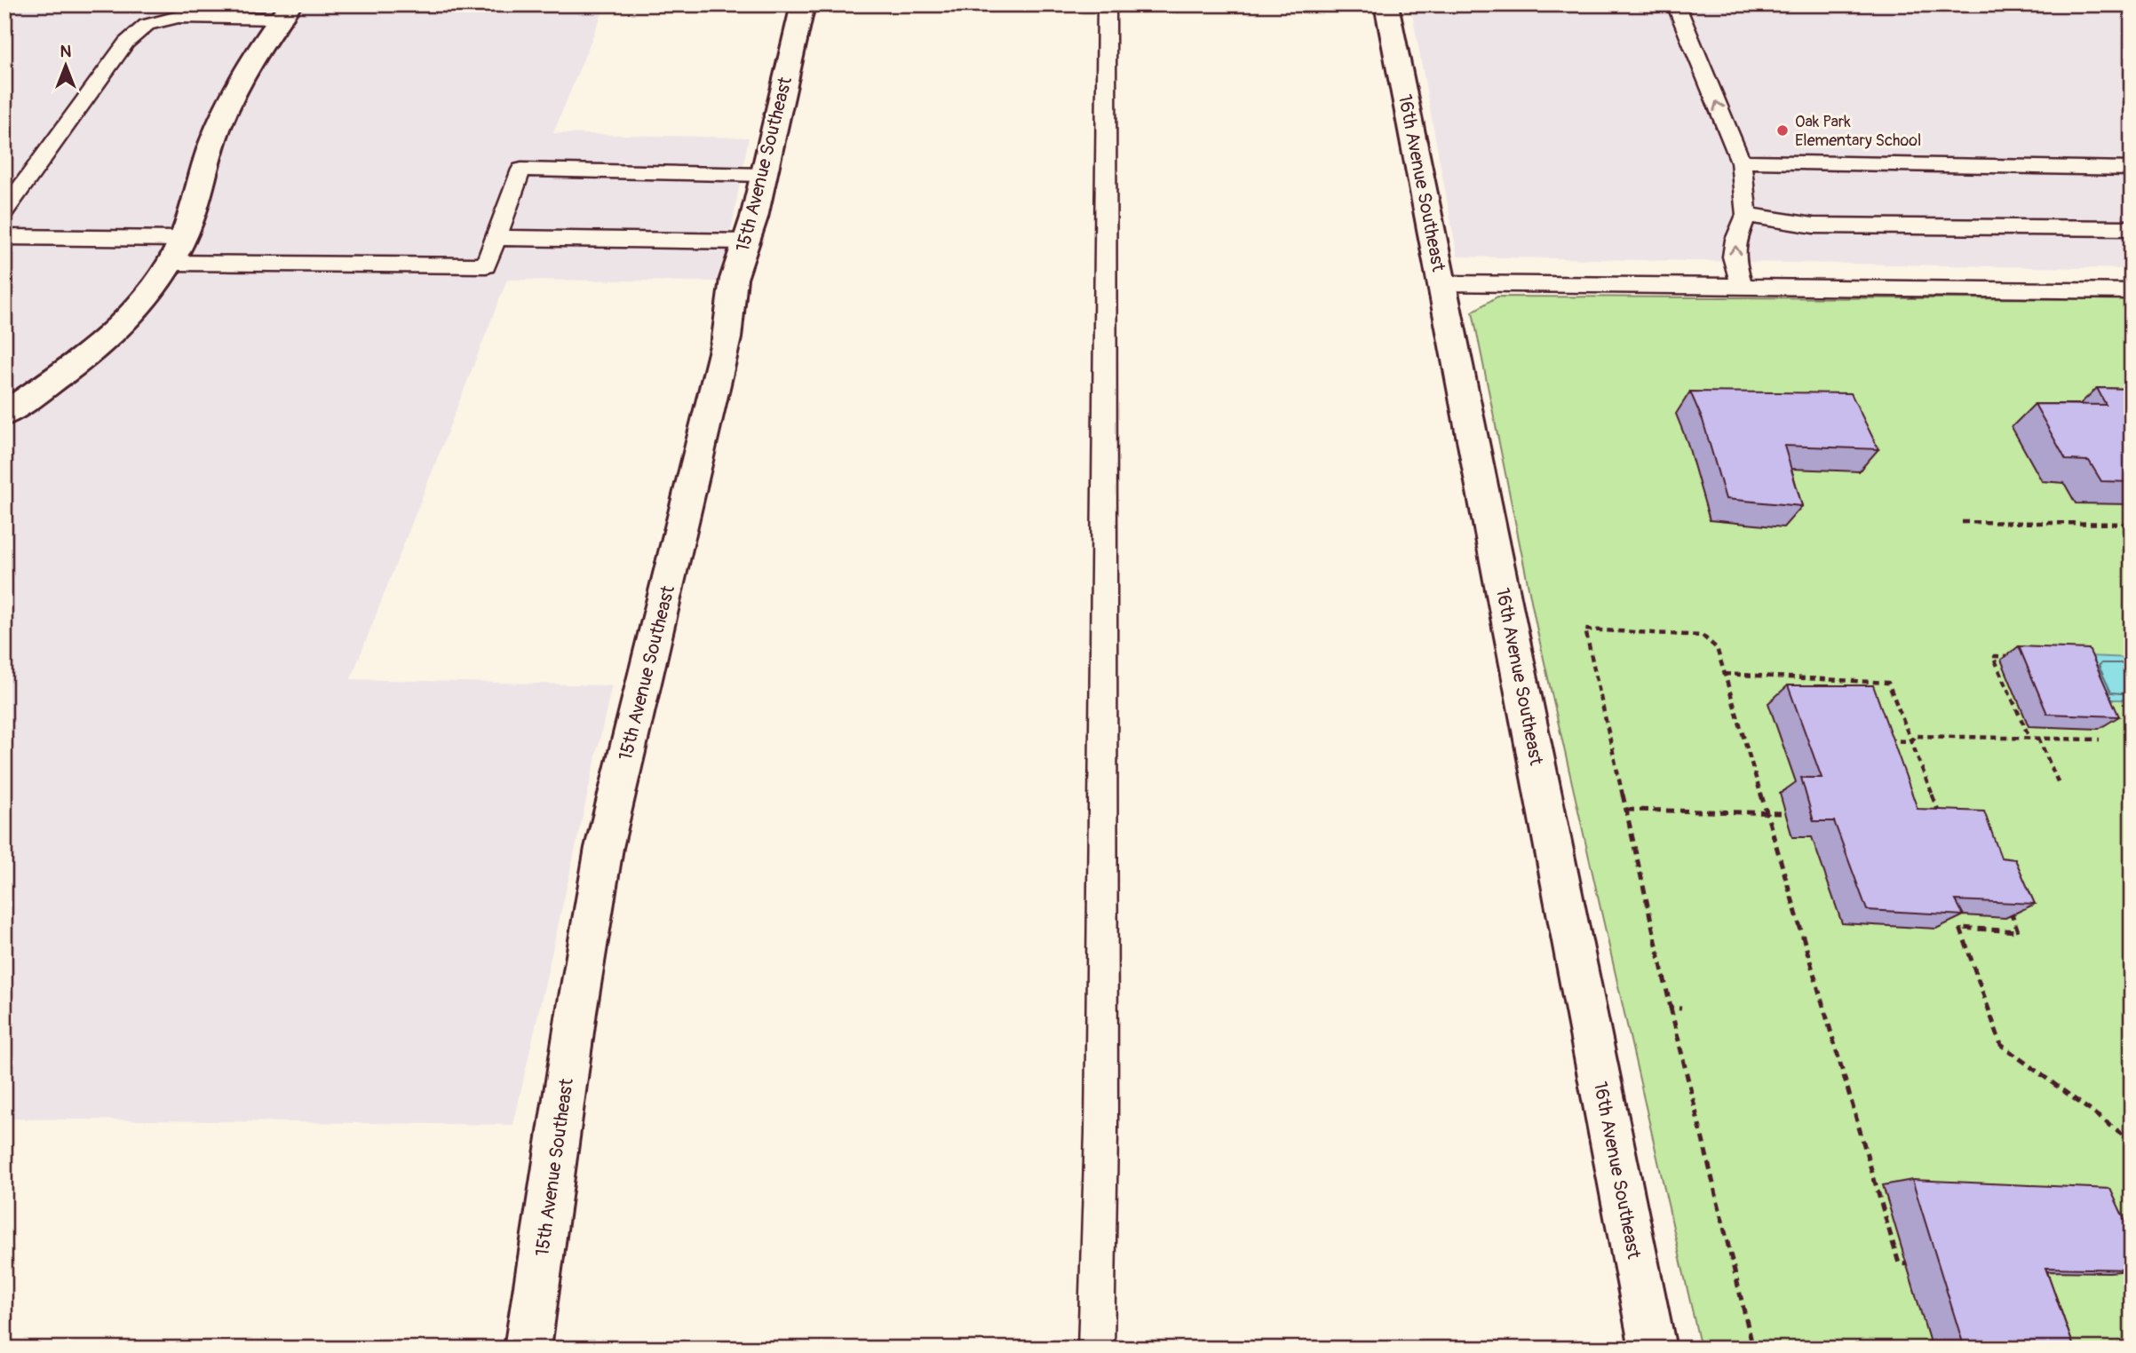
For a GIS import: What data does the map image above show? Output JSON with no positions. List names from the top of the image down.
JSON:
{
  "streets": {
    "street": ["15th Avenue Southeast", "16th Avenue Southeast"]
  },
  "places": ["Oak Park Elementary School"],
  "north": "top"
}
